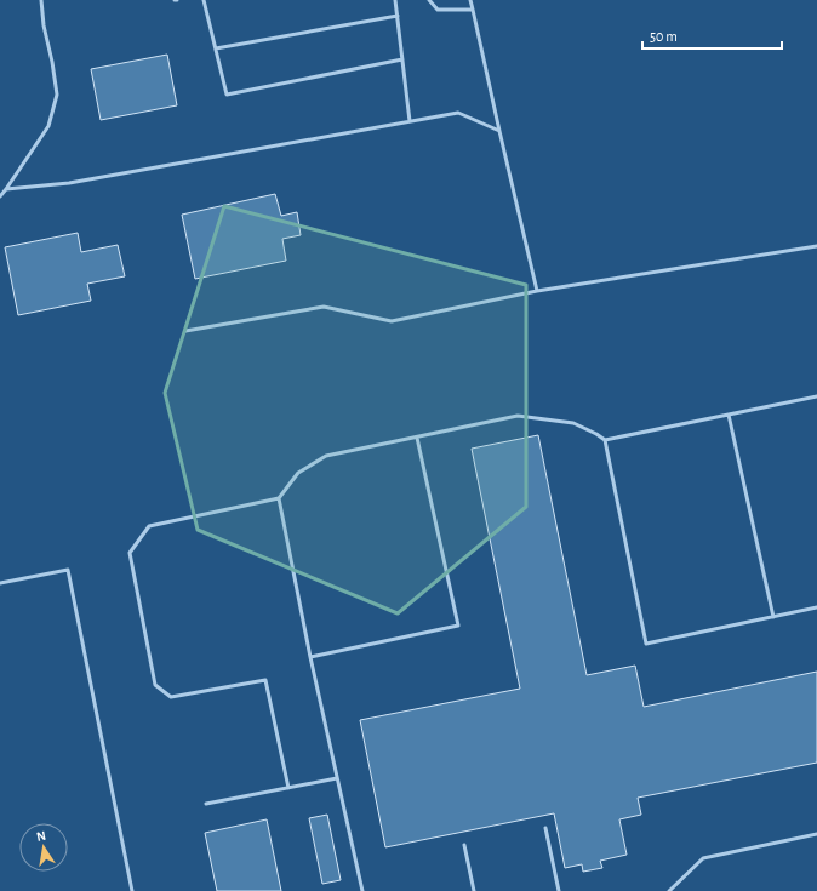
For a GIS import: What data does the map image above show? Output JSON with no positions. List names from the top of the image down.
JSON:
{
  "scale_bar": "50 m",
  "north": "top"
}
